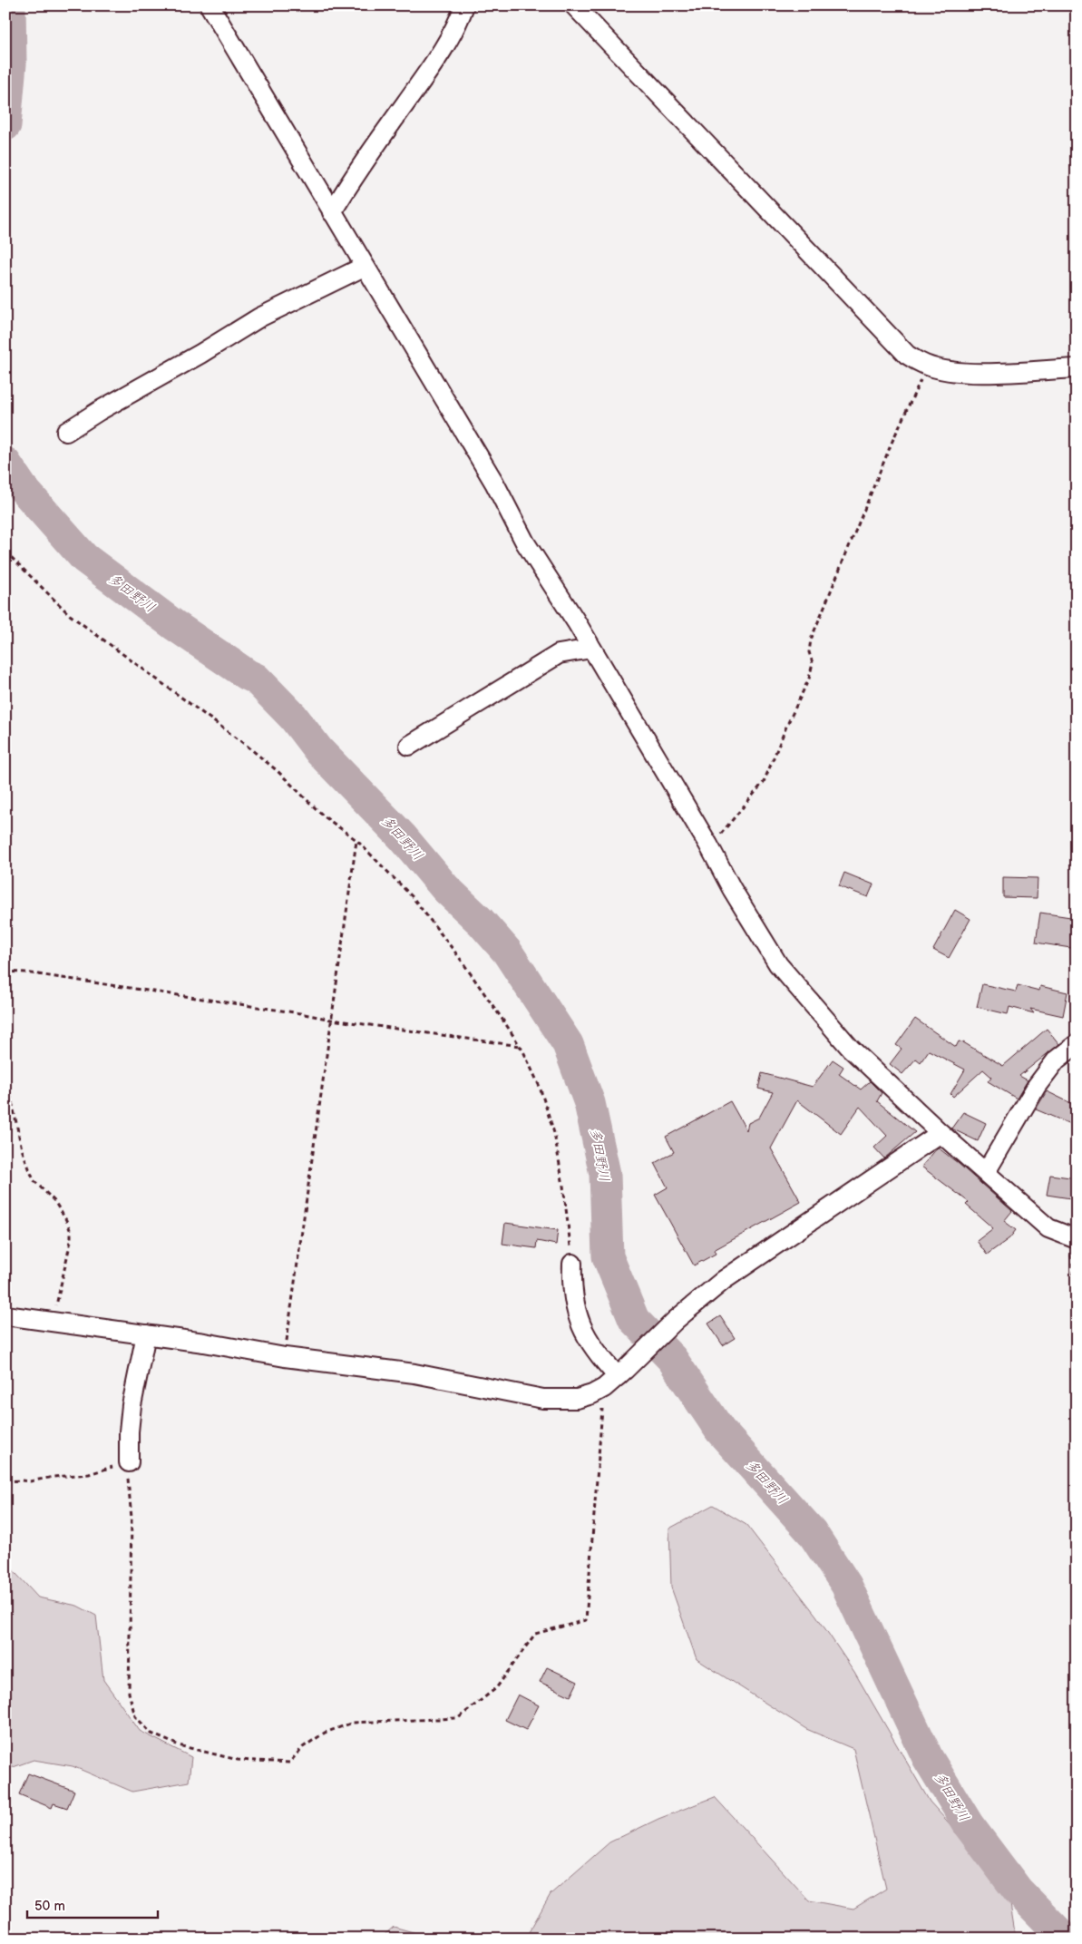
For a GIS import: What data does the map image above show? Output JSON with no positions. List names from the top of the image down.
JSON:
{
  "water": ["多田野川"],
  "scale_bar": "50 m"
}
